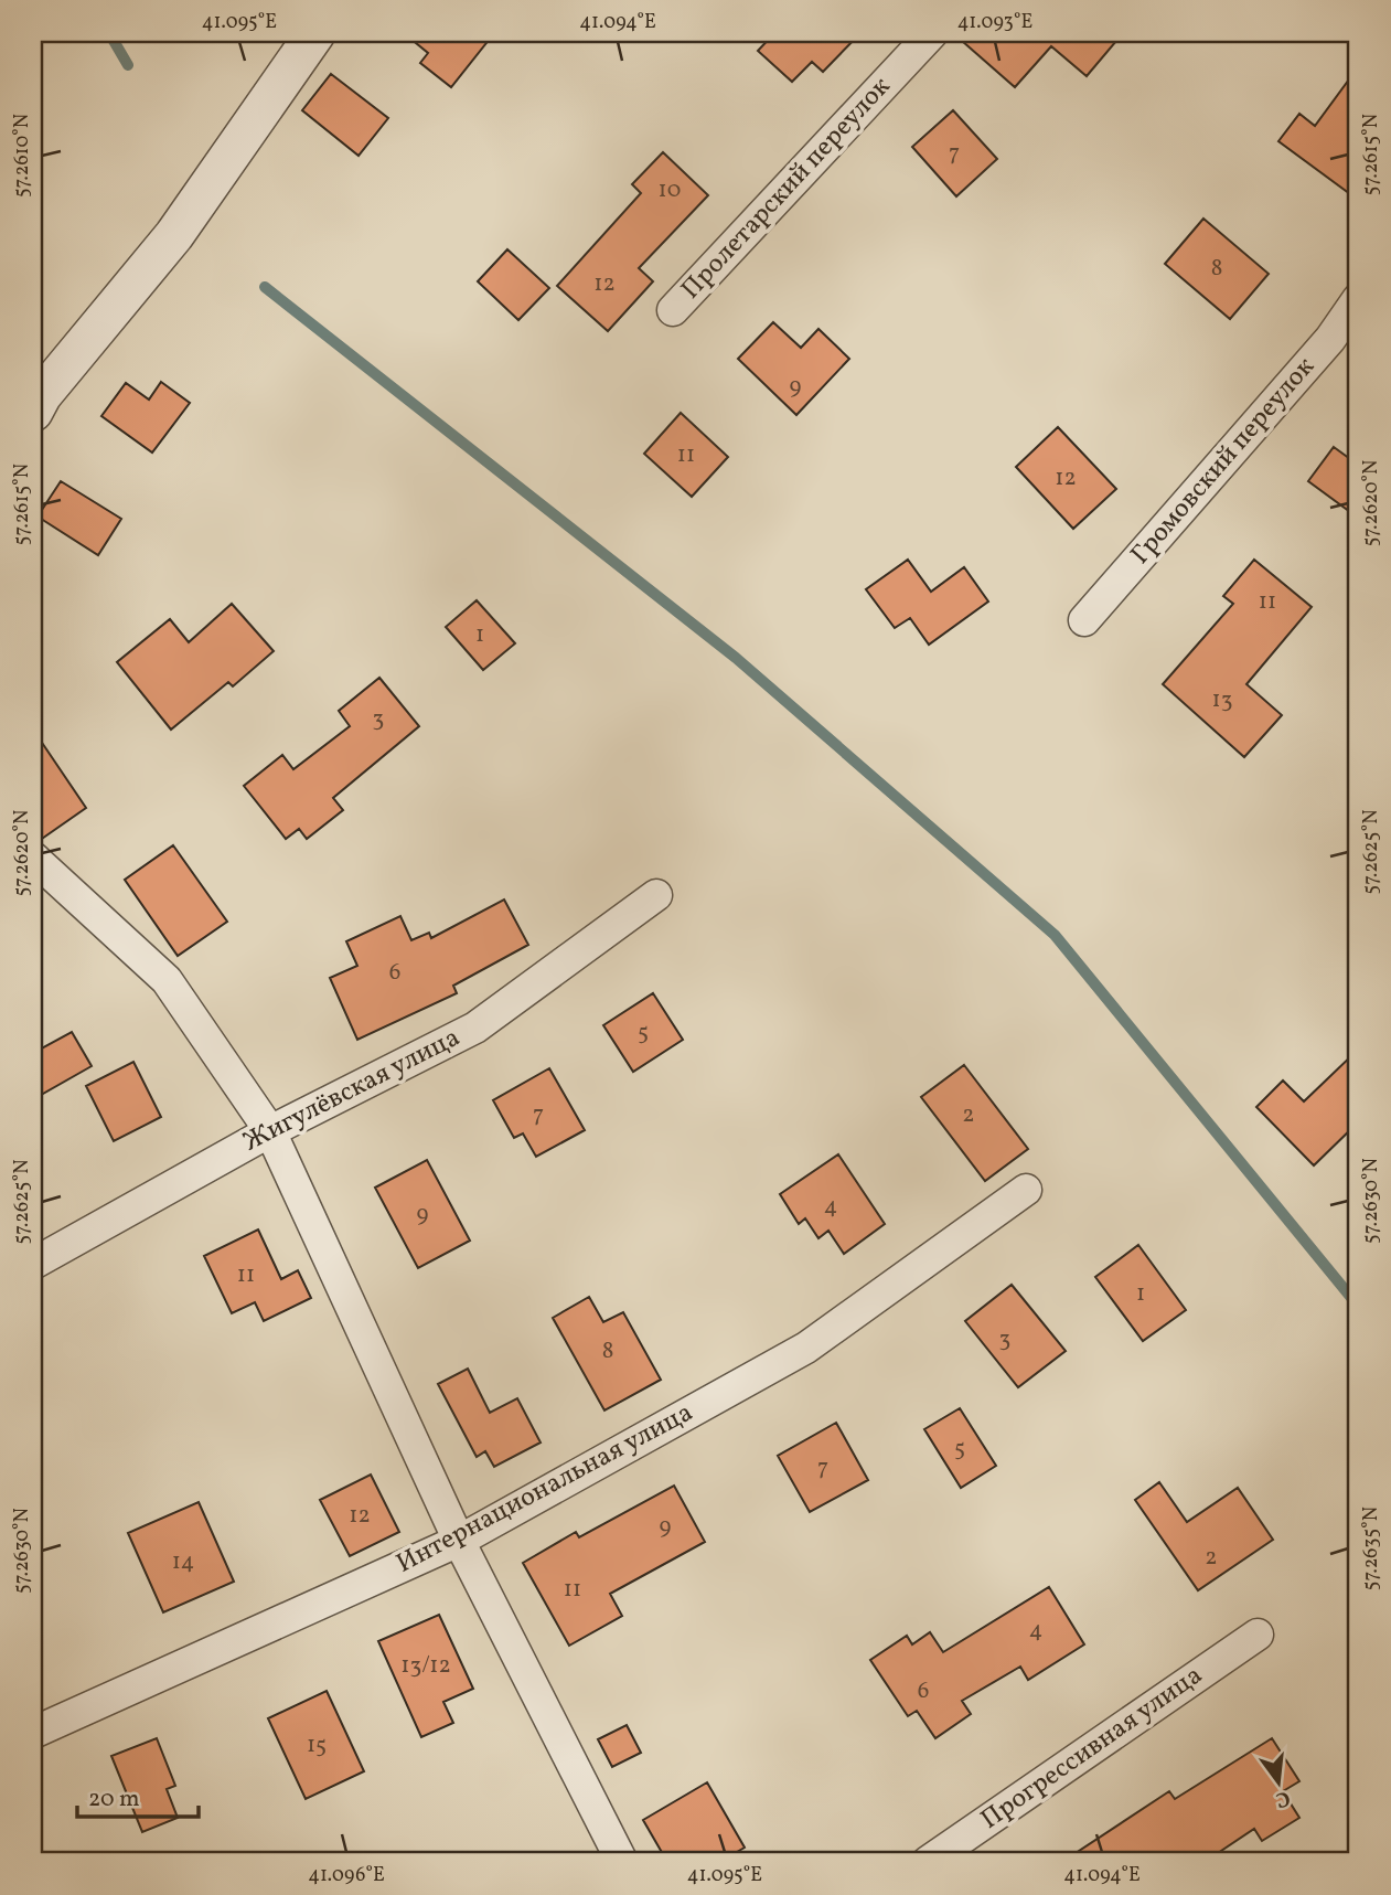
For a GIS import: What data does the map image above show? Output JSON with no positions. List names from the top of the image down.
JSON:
{
  "streets": {
    "street": [
      "Пролетарский переулок",
      "Громовский переулок",
      "Жигулёвская улица",
      "Интернациональная улица",
      "Прогрессивная улица"
    ]
  },
  "house_numbers": [
    "7",
    "10",
    "8",
    "12",
    "9",
    "11",
    "12",
    "11",
    "1",
    "13",
    "3",
    "6",
    "5",
    "7",
    "2",
    "4",
    "9",
    "11",
    "1",
    "3",
    "8",
    "5",
    "7",
    "12",
    "9",
    "2",
    "14",
    "11",
    "4",
    "13/12",
    "6",
    "15"
  ],
  "scale_bar": "20 m",
  "north": "bottom",
  "coordinates": [
    "41.095°E",
    "41.094°E",
    "41.093°E",
    "57.2615°N",
    "57.2610°N",
    "57.2620°N",
    "57.2625°N",
    "57.2630°N",
    "57.2635°N",
    "41.096°E"
  ]
}
